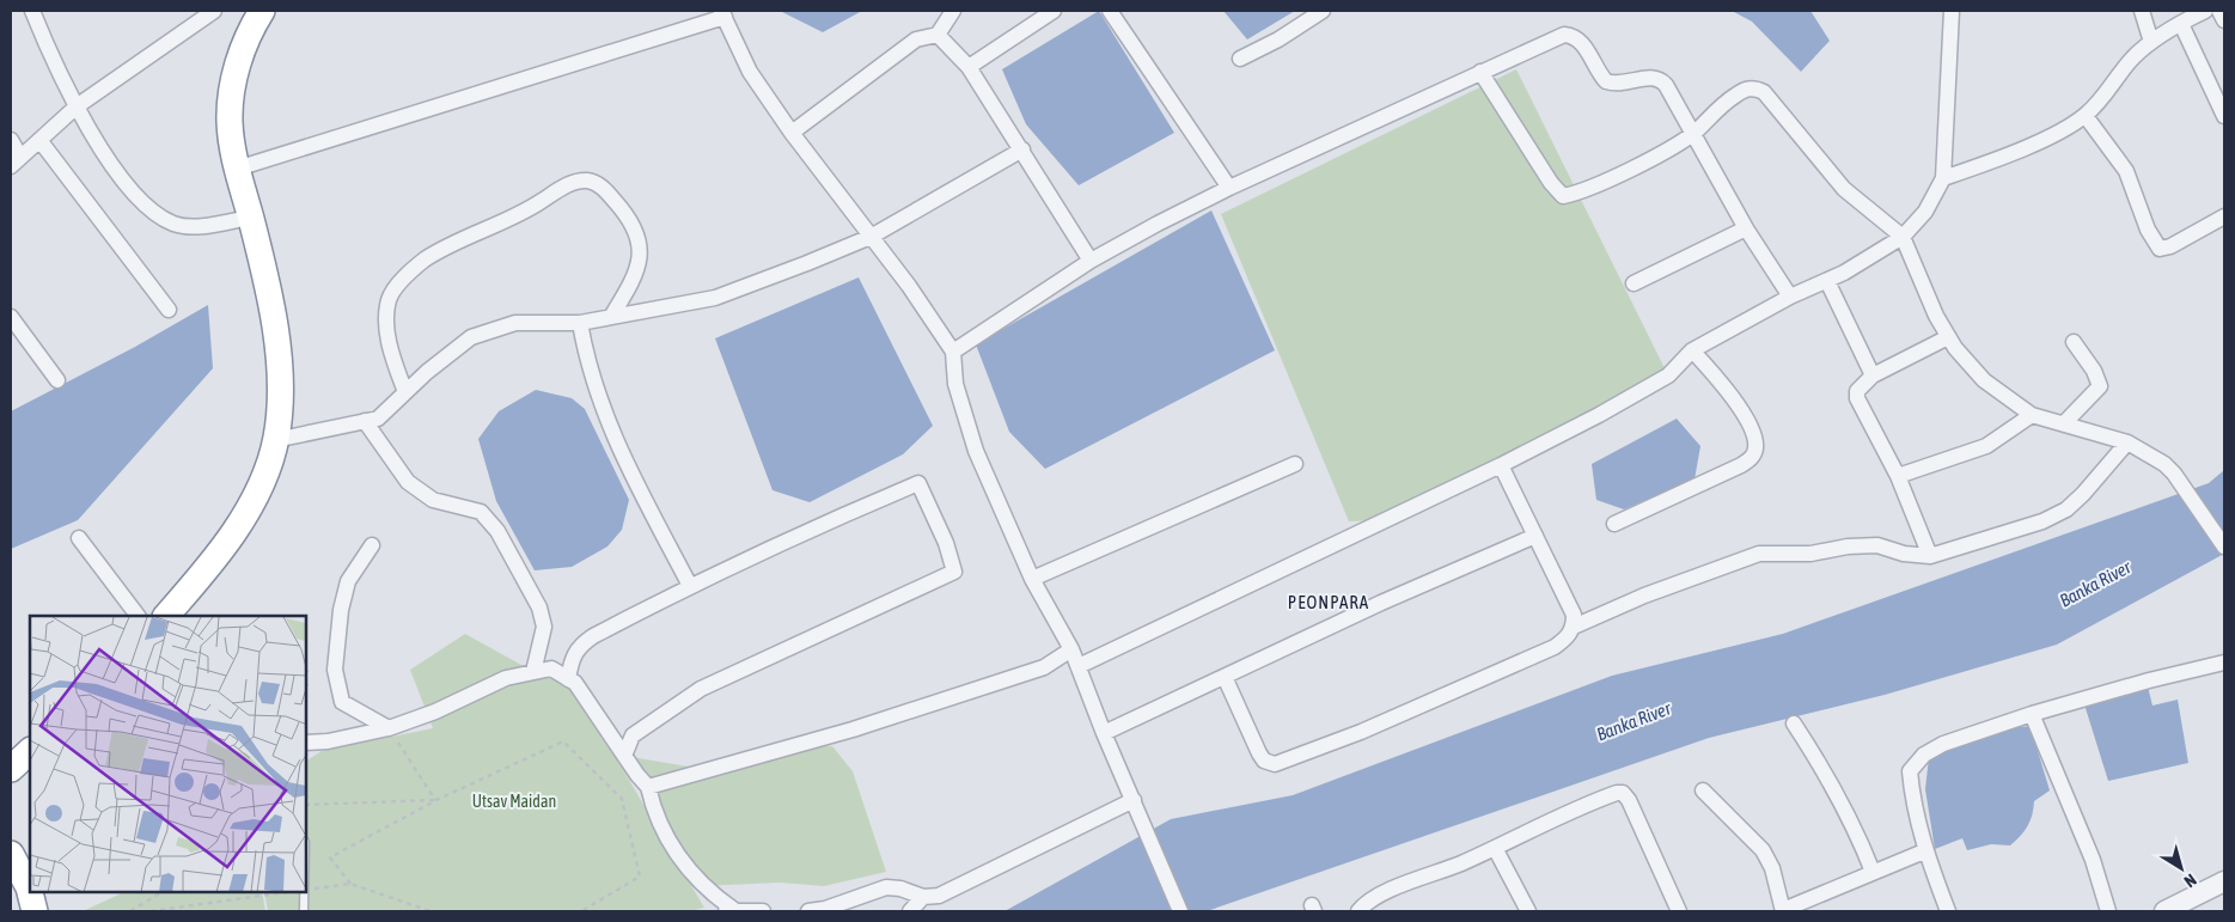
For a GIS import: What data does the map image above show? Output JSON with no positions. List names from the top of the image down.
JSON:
{
  "districts": ["PEONPARA"],
  "water": ["Banka River"],
  "parks": ["Utsav Maidan"],
  "north": "bottom right"
}
